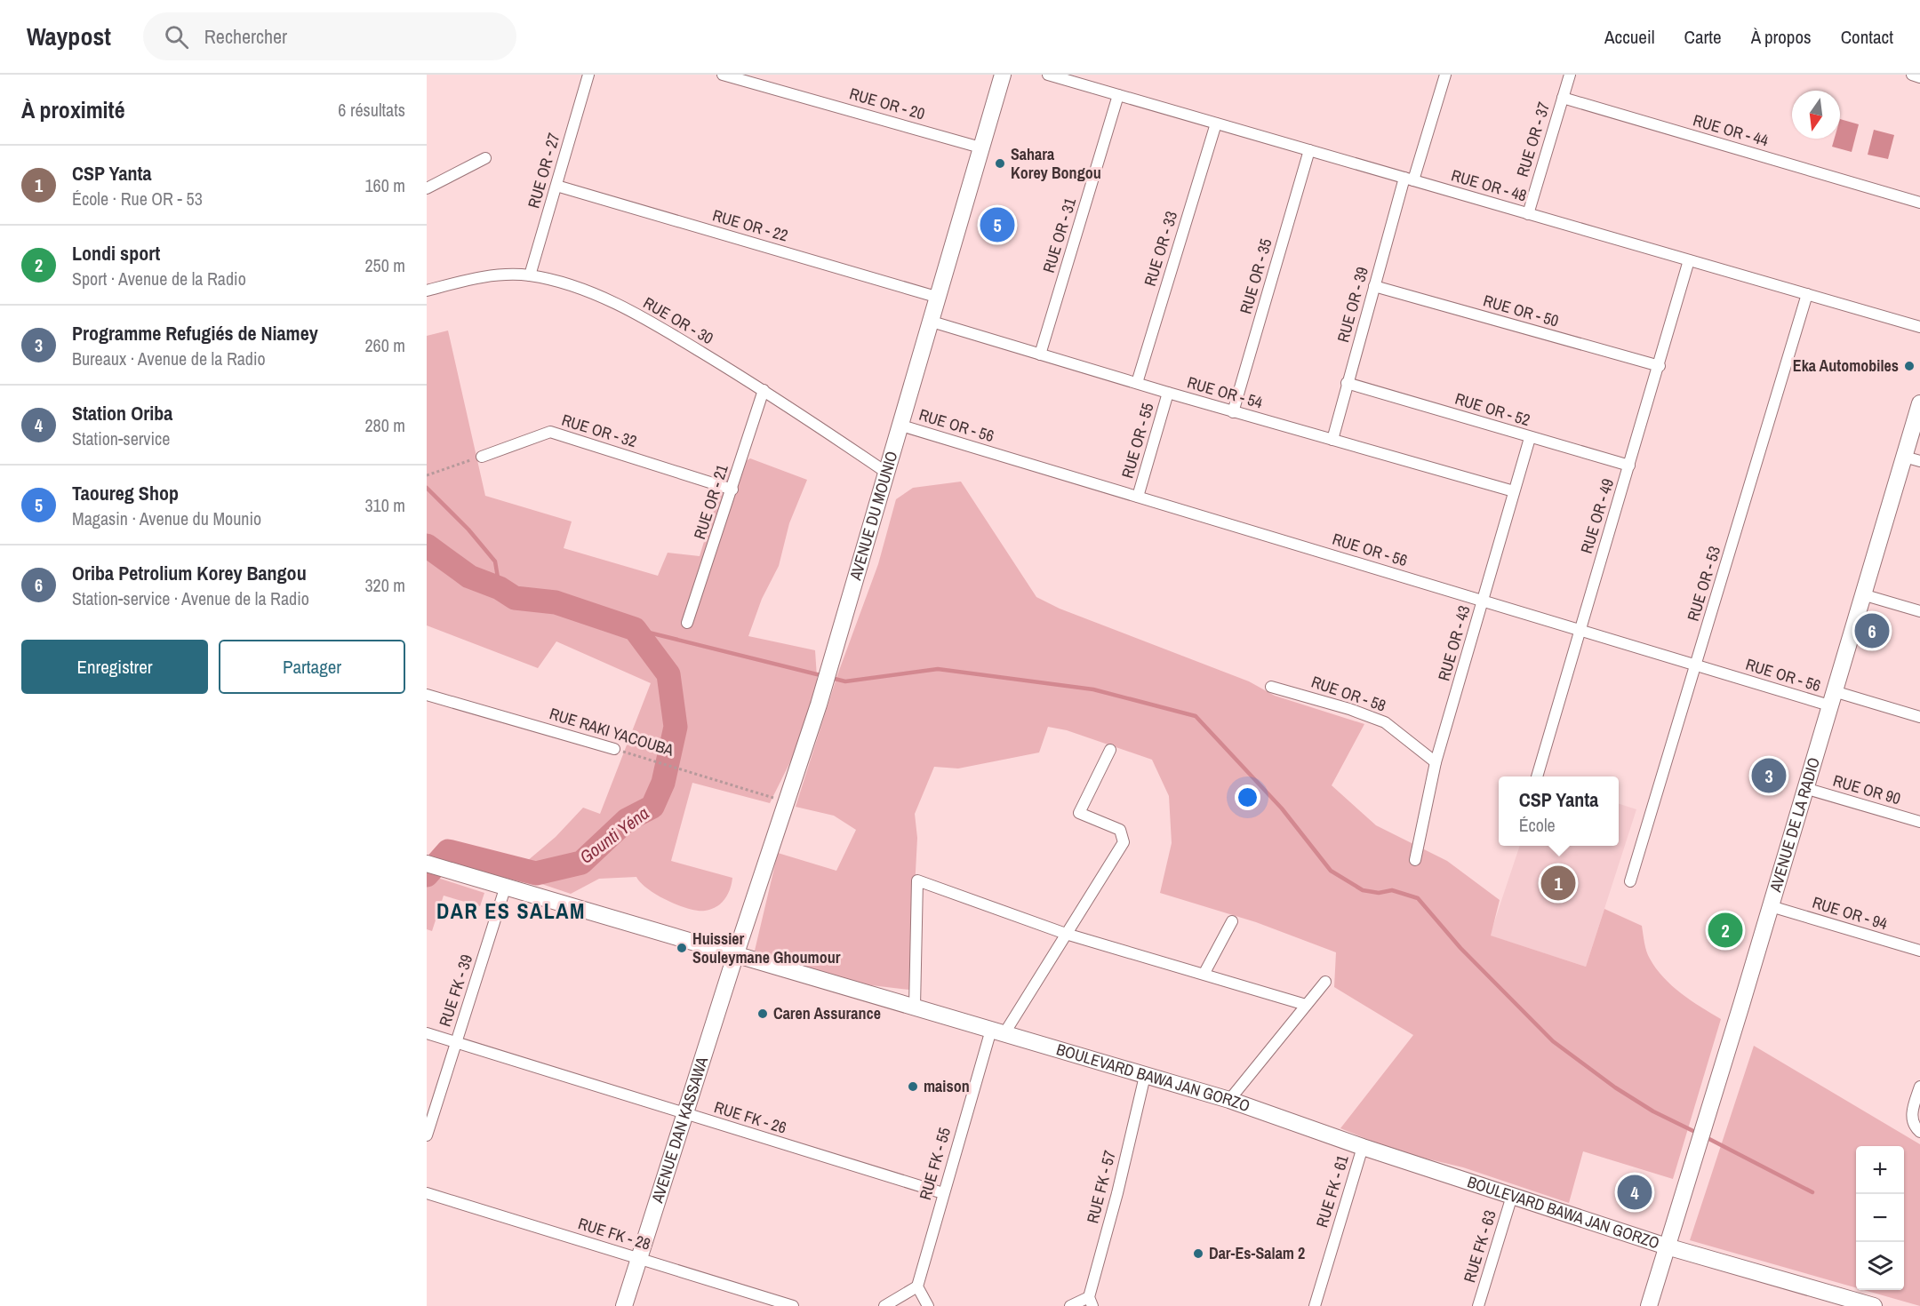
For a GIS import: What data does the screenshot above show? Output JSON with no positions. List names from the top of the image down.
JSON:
{
  "streets": {
    "street": [
      "RUE OR - 20",
      "RUE OR - 44",
      "RUE OR - 37",
      "RUE OR - 27",
      "RUE OR - 48",
      "RUE OR - 22",
      "RUE OR - 31",
      "RUE OR - 33",
      "RUE OR - 35",
      "RUE OR - 39",
      "RUE OR - 50",
      "RUE OR - 30",
      "RUE OR - 54",
      "RUE OR - 52",
      "RUE OR - 56",
      "RUE OR - 32",
      "RUE OR - 55",
      "RUE OR - 21",
      "AVENUE DU MOUNIO",
      "RUE OR - 49",
      "RUE OR - 53",
      "RUE OR - 43",
      "RUE OR - 58",
      "RUE RAKI YACOUBA",
      "RUE OR 90",
      "AVENUE DE LA RADIO",
      "RUE OR - 94",
      "RUE FK - 39",
      "BOULEVARD BAWA JAN GORZO",
      "RUE FK - 26",
      "AVENUE DAN KASSAWA",
      "RUE FK - 55",
      "RUE FK - 57",
      "RUE FK - 61",
      "RUE FK - 28",
      "RUE FK - 63"
    ]
  },
  "crossings": [
    ["RUE OR - 20", "AVENUE DU MOUNIO"],
    ["RUE OR - 44", "RUE OR - 37"],
    ["RUE OR - 37", "RUE OR - 48"],
    ["RUE OR - 27", "RUE OR - 22"],
    ["RUE OR - 27", "RUE OR - 30"],
    ["RUE OR - 48", "RUE OR - 31"],
    ["RUE OR - 48", "RUE OR - 33"],
    ["RUE OR - 48", "RUE OR - 35"],
    ["RUE OR - 48", "RUE OR - 39"],
    ["RUE OR - 48", "RUE OR - 49"],
    ["RUE OR - 48", "RUE OR - 53"],
    ["RUE OR - 22", "AVENUE DU MOUNIO"],
    ["RUE OR - 31", "RUE OR - 54"],
    ["RUE OR - 33", "RUE OR - 54"],
    ["RUE OR - 35", "RUE OR - 54"],
    ["RUE OR - 39", "RUE OR - 50"],
    ["RUE OR - 39", "RUE OR - 54"],
    ["RUE OR - 39", "RUE OR - 52"],
    ["RUE OR - 50", "RUE OR - 49"],
    ["RUE OR - 30", "RUE OR - 21"],
    ["RUE OR - 30", "AVENUE DU MOUNIO"],
    ["RUE OR - 54", "RUE OR - 55"],
    ["RUE OR - 54", "AVENUE DU MOUNIO"],
    ["RUE OR - 54", "RUE OR - 43"],
    ["RUE OR - 52", "RUE OR - 49"],
    ["RUE OR - 52", "RUE OR - 43"],
    ["RUE OR - 56", "RUE OR - 55"],
    ["RUE OR - 56", "AVENUE DU MOUNIO"],
    ["RUE OR - 56", "RUE OR - 49"],
    ["RUE OR - 56", "RUE OR - 53"],
    ["RUE OR - 56", "RUE OR - 43"],
    ["RUE OR - 56", "AVENUE DE LA RADIO"],
    ["RUE OR - 32", "RUE OR - 21"],
    ["AVENUE DU MOUNIO", "RUE RAKI YACOUBA"],
    ["AVENUE DU MOUNIO", "BOULEVARD BAWA JAN GORZO"],
    ["AVENUE DU MOUNIO", "AVENUE DAN KASSAWA"],
    ["RUE OR - 43", "RUE OR - 58"],
    ["RUE OR 90", "AVENUE DE LA RADIO"],
    ["AVENUE DE LA RADIO", "RUE OR - 94"],
    ["AVENUE DE LA RADIO", "BOULEVARD BAWA JAN GORZO"],
    ["RUE FK - 39", "BOULEVARD BAWA JAN GORZO"],
    ["RUE FK - 39", "RUE FK - 26"],
    ["BOULEVARD BAWA JAN GORZO", "AVENUE DAN KASSAWA"],
    ["BOULEVARD BAWA JAN GORZO", "RUE FK - 55"],
    ["BOULEVARD BAWA JAN GORZO", "RUE FK - 57"],
    ["BOULEVARD BAWA JAN GORZO", "RUE FK - 61"],
    ["BOULEVARD BAWA JAN GORZO", "RUE FK - 63"],
    ["RUE FK - 26", "AVENUE DAN KASSAWA"],
    ["RUE FK - 26", "RUE FK - 55"],
    ["AVENUE DAN KASSAWA", "RUE FK - 28"]
  ],
  "districts": ["DAR ES SALAM"],
  "water": ["Gounti Yéna"],
  "places": [
    "Sahara Korey Bongou",
    "Eka Automobiles",
    "Huissier Souleymane Ghoumour",
    "Caren Assurance",
    "maison",
    "Dar-Es-Salam 2"
  ],
  "north": "bottom",
  "page": {
    "header": "Waypost",
    "search": "Rechercher",
    "nav": [
      "Accueil",
      "Carte",
      "À propos",
      "Contact"
    ],
    "heading": ["À proximité", "6 résultats"],
    "list": [
      {
        "mark": "1",
        "name": "CSP Yanta",
        "note": "École · Rue OR - 53",
        "value": "160 m"
      },
      {
        "mark": "2",
        "name": "Londi sport",
        "note": "Sport · Avenue de la Radio",
        "value": "250 m"
      },
      {
        "mark": "3",
        "name": "Programme Refugiés de Niamey",
        "note": "Bureaux · Avenue de la Radio",
        "value": "260 m"
      },
      {
        "mark": "4",
        "name": "Station Oriba",
        "note": "Station-service",
        "value": "280 m"
      },
      {
        "mark": "5",
        "name": "Taoureg Shop",
        "note": "Magasin · Avenue du Mounio",
        "value": "310 m"
      },
      {
        "mark": "6",
        "name": "Oriba Petrolium Korey Bangou",
        "note": "Station-service · Avenue de la Radio",
        "value": "320 m"
      }
    ],
    "pins": [
      "5",
      "6",
      "3",
      "1",
      "2",
      "4"
    ],
    "buttons": ["Enregistrer", "Partager"],
    "popup": ["CSP Yanta", "École"],
    "map_buttons": ["+", "−"]
  }
}
